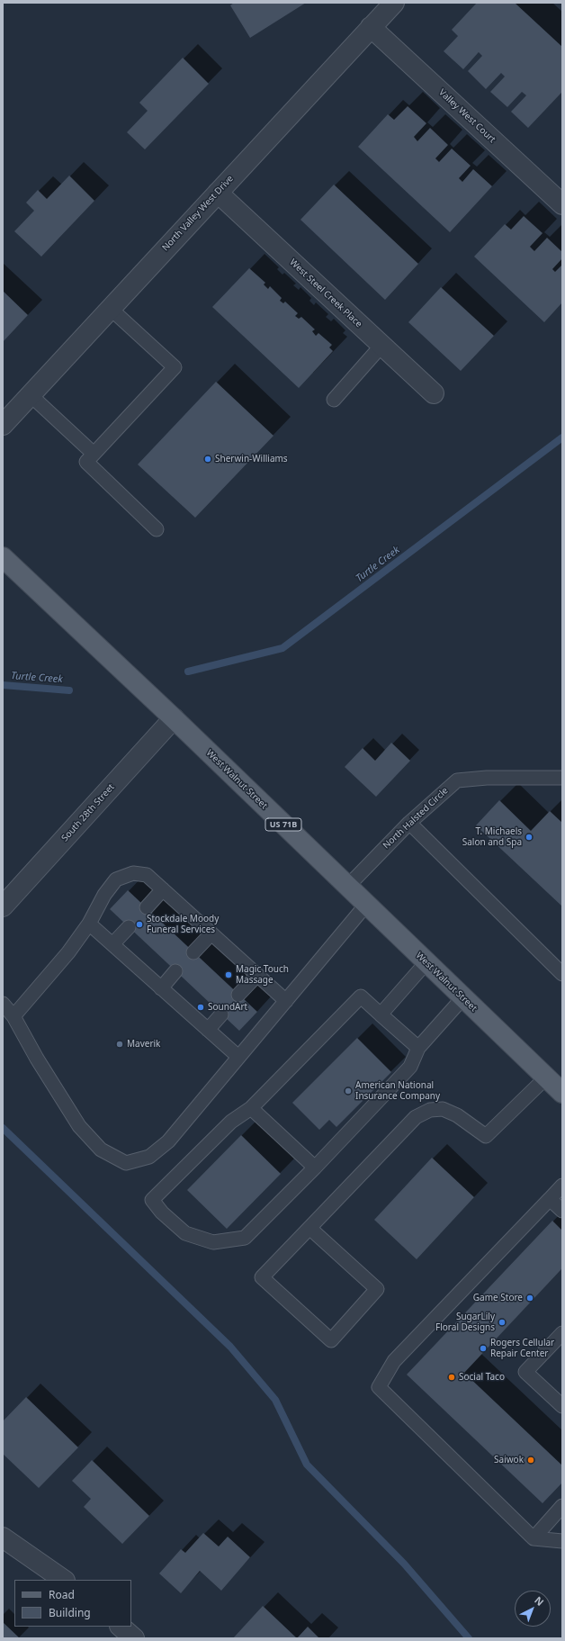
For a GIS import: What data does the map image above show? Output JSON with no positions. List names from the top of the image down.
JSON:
{
  "streets": {
    "main road": ["West Walnut Street", "US 71B"],
    "street": [
      "Valley West Court",
      "North Valley West Drive",
      "West Steel Creek Place",
      "South 28th Street"
    ],
    "lane": ["North Halsted Circle"]
  },
  "crossings": [
    ["Valley West Court", "North Valley West Drive"],
    ["North Valley West Drive", "West Steel Creek Place"],
    ["West Walnut Street", "South 28th Street"],
    ["West Walnut Street", "North Halsted Circle"]
  ],
  "water": ["Turtle Creek"],
  "places": [
    "Sherwin-Williams",
    "T. Michaels Salon and Spa",
    "Stockdale Moody Funeral Services",
    "Magic Touch Massage",
    "SoundArt",
    "Maverik",
    "American National Insurance Company",
    "Game Store",
    "SugarLily Floral Designs",
    "Rogers Cellular Repair Center",
    "Social Taco",
    "Saiwok"
  ],
  "legend": ["Road", "Building"],
  "north": "top right"
}
